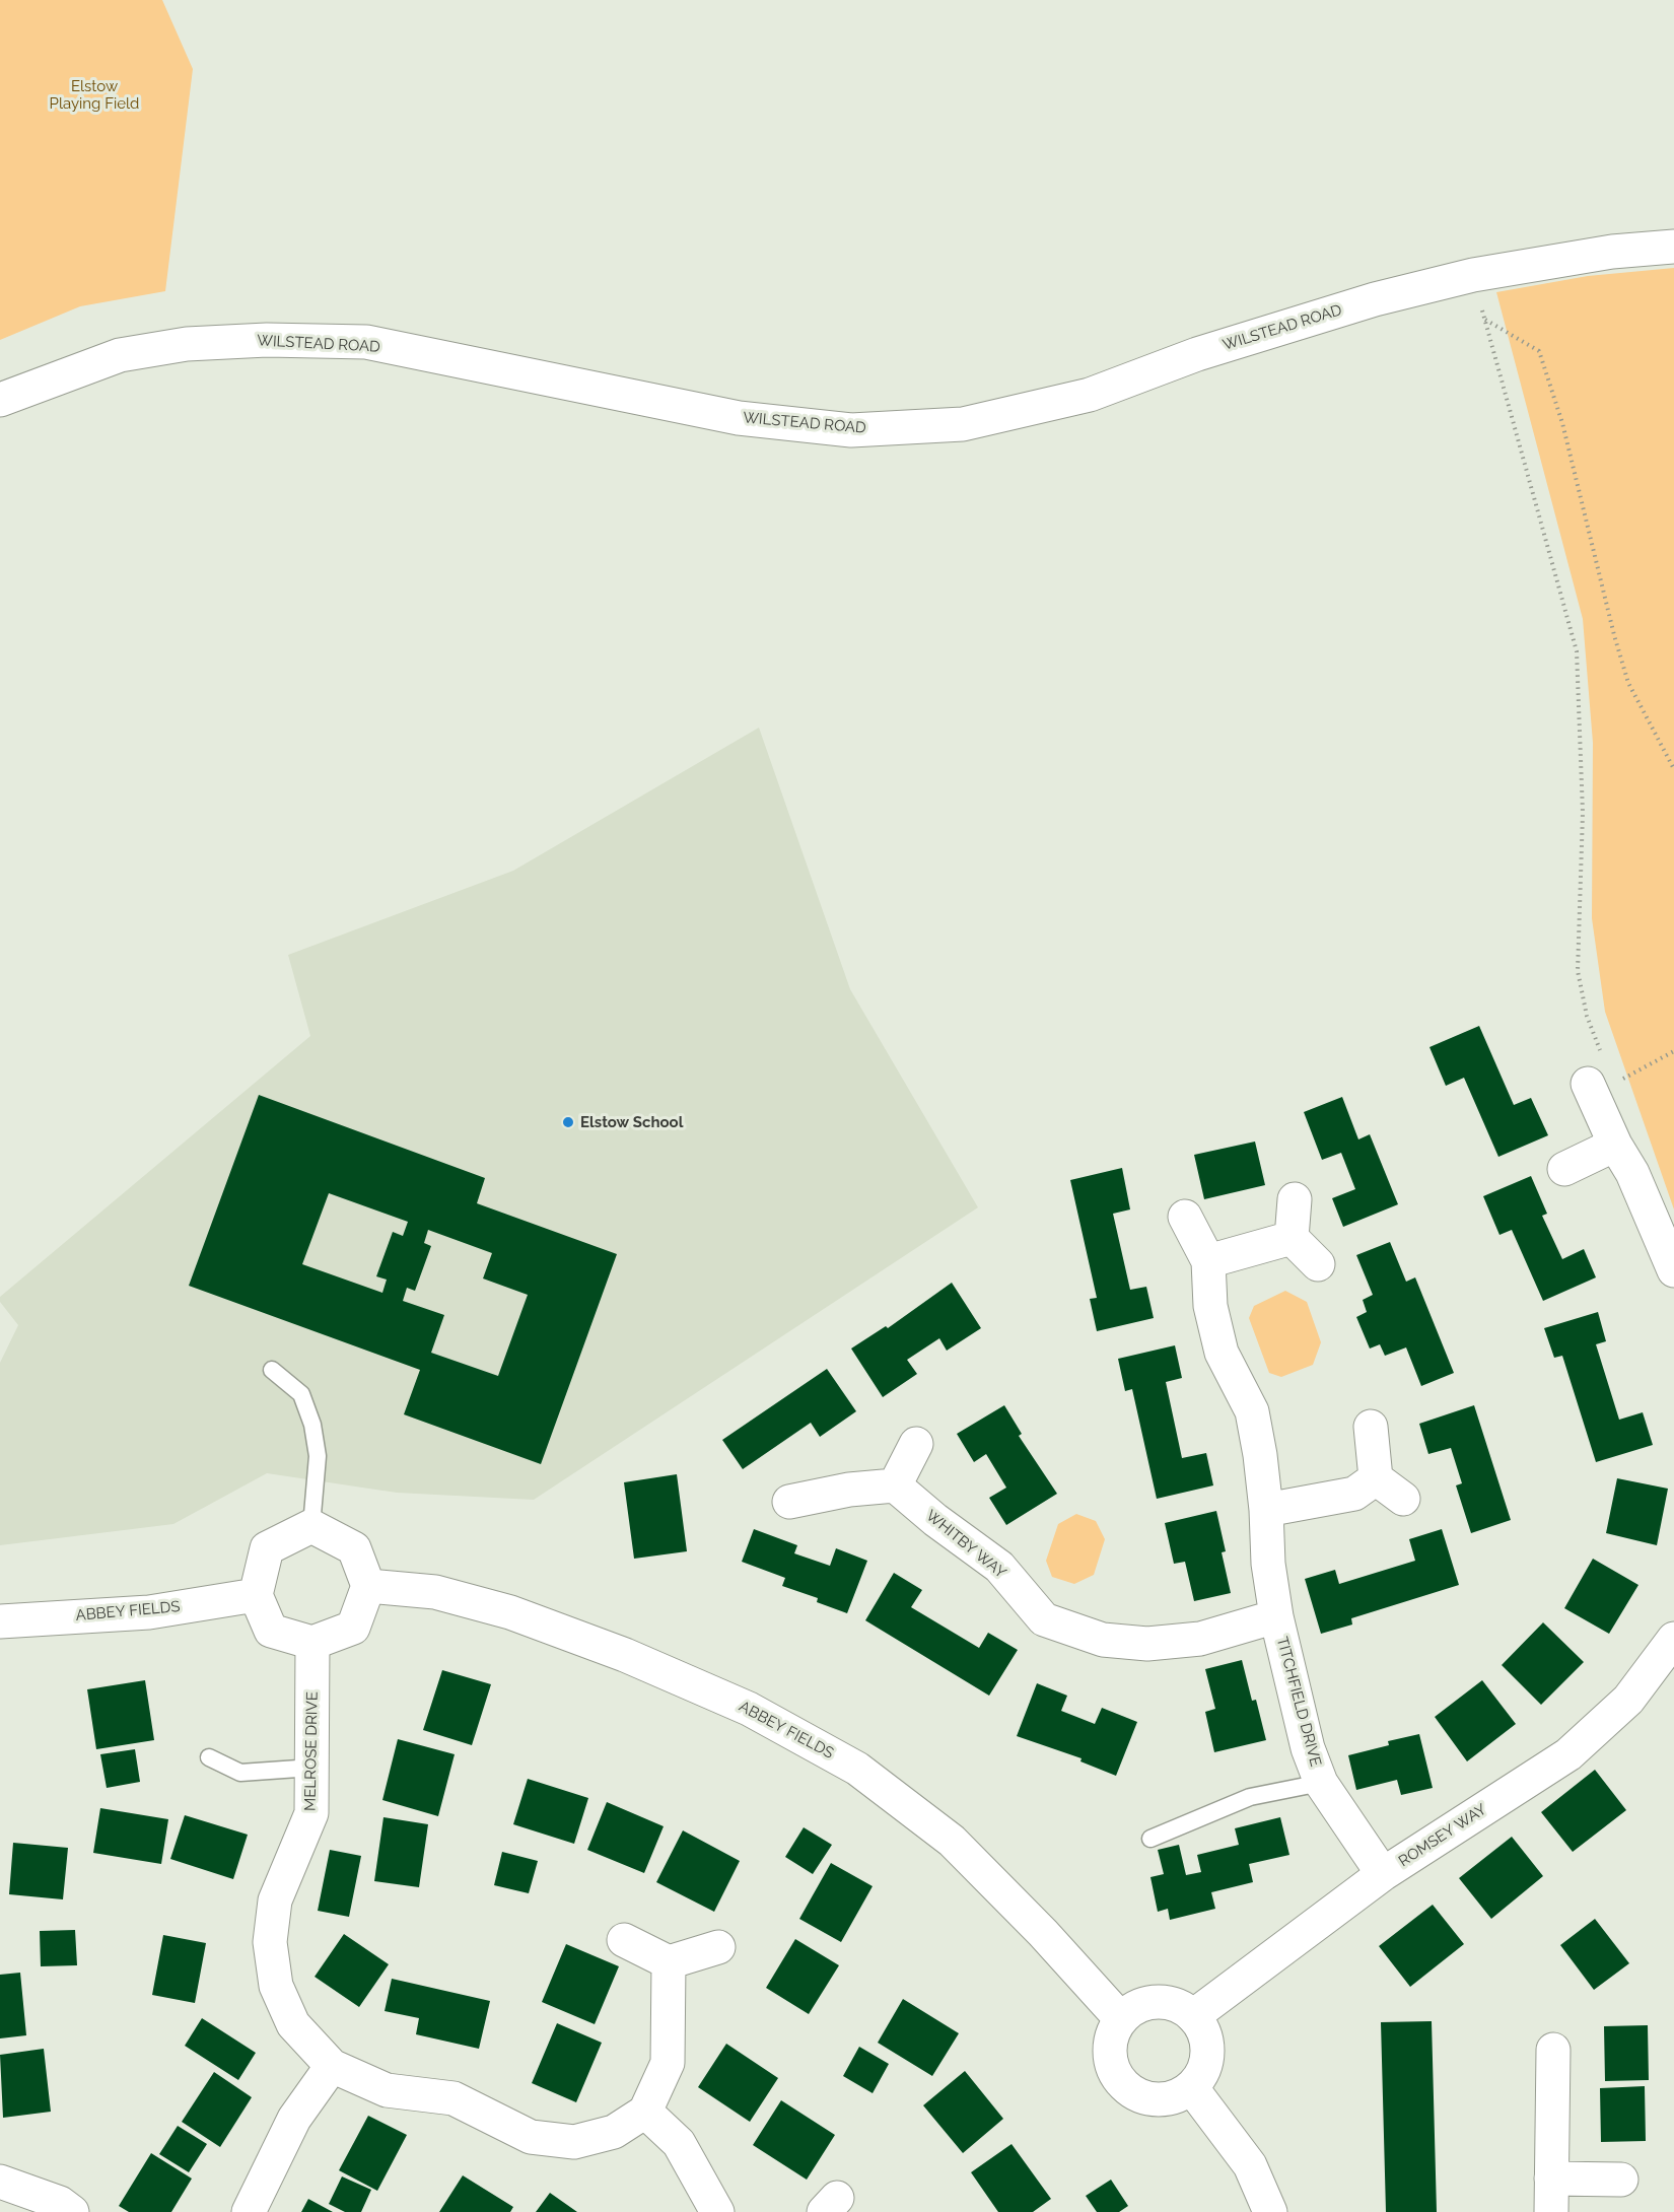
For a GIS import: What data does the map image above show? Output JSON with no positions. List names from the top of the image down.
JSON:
{
  "streets": {
    "street": [
      "WILSTEAD ROAD",
      "WHITBY WAY",
      "ABBEY FIELDS",
      "TITCHFIELD DRIVE",
      "MELROSE DRIVE",
      "ROMSEY WAY"
    ]
  },
  "crossings": [
    ["WHITBY WAY", "TITCHFIELD DRIVE"],
    ["ABBEY FIELDS", "MELROSE DRIVE"],
    ["ABBEY FIELDS", "ROMSEY WAY"],
    ["TITCHFIELD DRIVE", "ROMSEY WAY"]
  ],
  "parks": ["Elstow Playing Field"],
  "places": ["Elstow School"]
}
